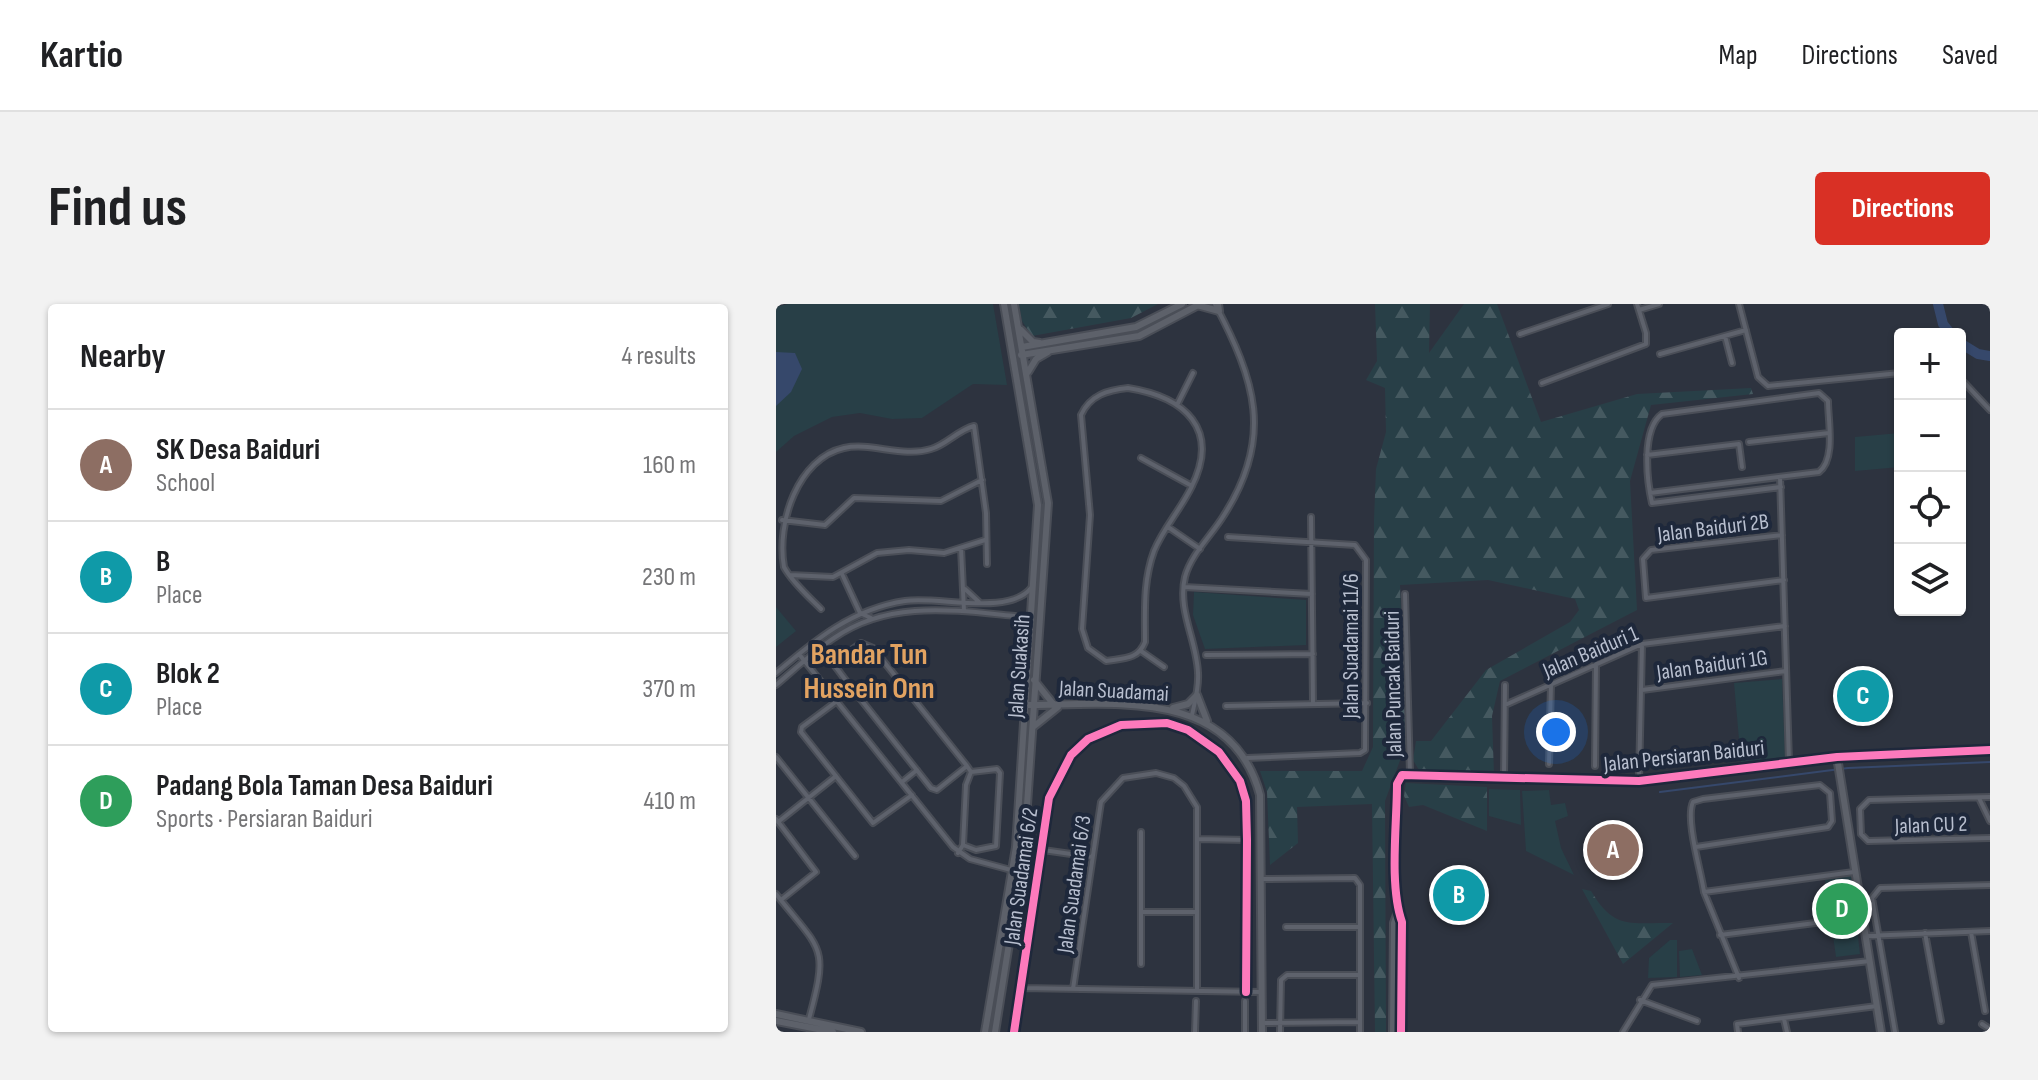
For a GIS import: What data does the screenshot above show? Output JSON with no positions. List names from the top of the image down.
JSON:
{
  "streets": {
    "street": [
      "Jalan Baiduri 2B",
      "Jalan Suadamai 11/6",
      "Jalan Baiduri 1",
      "Jalan Baiduri 1G",
      "Jalan Suakasih",
      "Jalan Puncak Baiduri",
      "Jalan Suadamai",
      "Jalan Persiaran Baiduri",
      "Jalan CU 2",
      "Jalan Suadamai 6/2",
      "Jalan Suadamai 6/3"
    ]
  },
  "crossings": [
    ["Jalan Suadamai 11/6", "Jalan Suadamai"],
    ["Jalan Suakasih", "Jalan Suadamai"],
    ["Jalan Puncak Baiduri", "Jalan Persiaran Baiduri"]
  ],
  "districts": ["Bandar Tun Hussein Onn"],
  "page": {
    "header": "Kartio",
    "nav": ["Map", "Directions", "Saved"],
    "buttons": "Directions",
    "title": "Find us",
    "heading": ["Nearby", "4 results"],
    "map_buttons": ["+", "−"],
    "list": [
      {
        "mark": "A",
        "name": "SK Desa Baiduri",
        "note": "School",
        "value": "160 m"
      },
      {
        "mark": "B",
        "name": "B",
        "note": "Place",
        "value": "230 m"
      },
      {
        "mark": "C",
        "name": "Blok 2",
        "note": "Place",
        "value": "370 m"
      },
      {
        "mark": "D",
        "name": "Padang Bola Taman Desa Baiduri",
        "note": "Sports · Persiaran Baiduri",
        "value": "410 m"
      }
    ],
    "pins": [
      "C",
      "A",
      "B",
      "D"
    ]
  }
}
